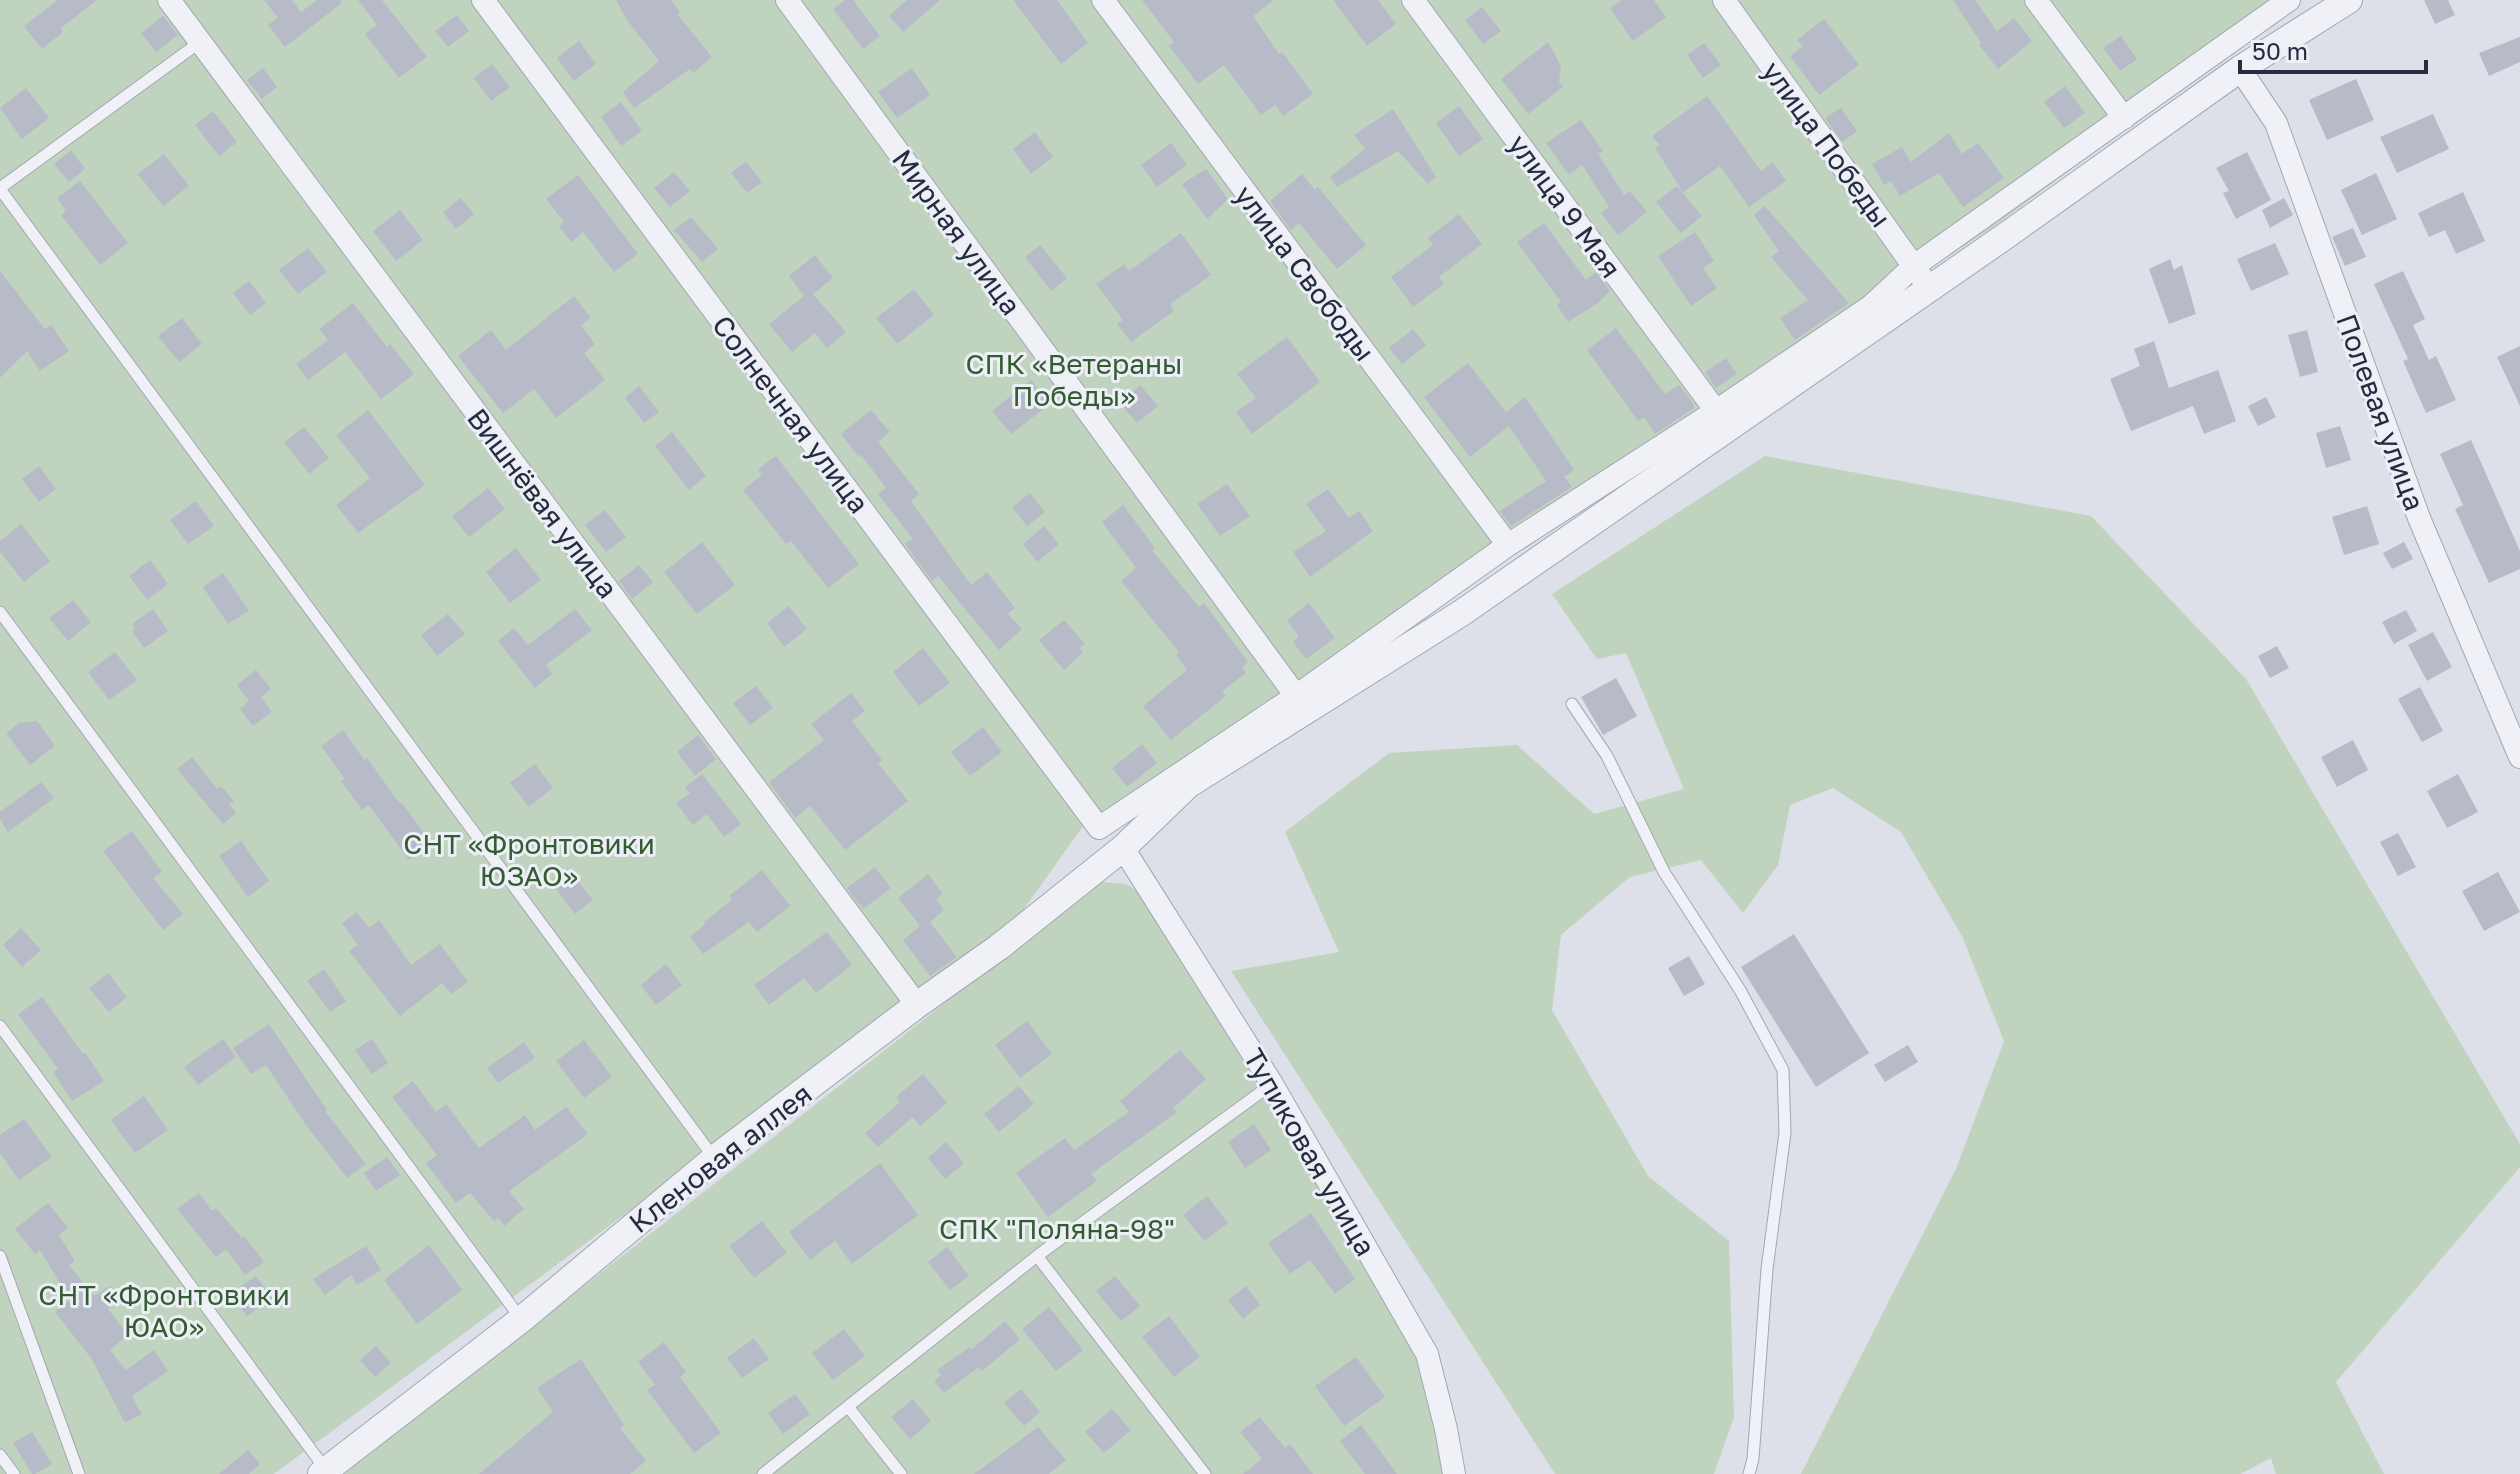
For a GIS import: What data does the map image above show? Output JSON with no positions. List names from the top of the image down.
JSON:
{
  "streets": {
    "street": [
      "улица Победы",
      "улица 9 Мая",
      "Мирная улица",
      "улица Свободы",
      "Полевая улица",
      "Солнечная улица",
      "Вишнёвая улица",
      "Тупиковая улица",
      "Кленовая аллея"
    ]
  },
  "crossings": [
    ["улица Победы", "Кленовая аллея"],
    ["Мирная улица", "Солнечная улица"],
    ["Полевая улица", "Кленовая аллея"],
    ["Вишнёвая улица", "Кленовая аллея"],
    ["Тупиковая улица", "Кленовая аллея"]
  ],
  "parks": [
    "СПК «Ветераны Победы»",
    "СНТ «Фронтовики ЮЗАО»",
    "СПК \"Поляна-98\"",
    "СНТ «Фронтовики ЮАО»"
  ],
  "scale_bar": "50 m"
}
